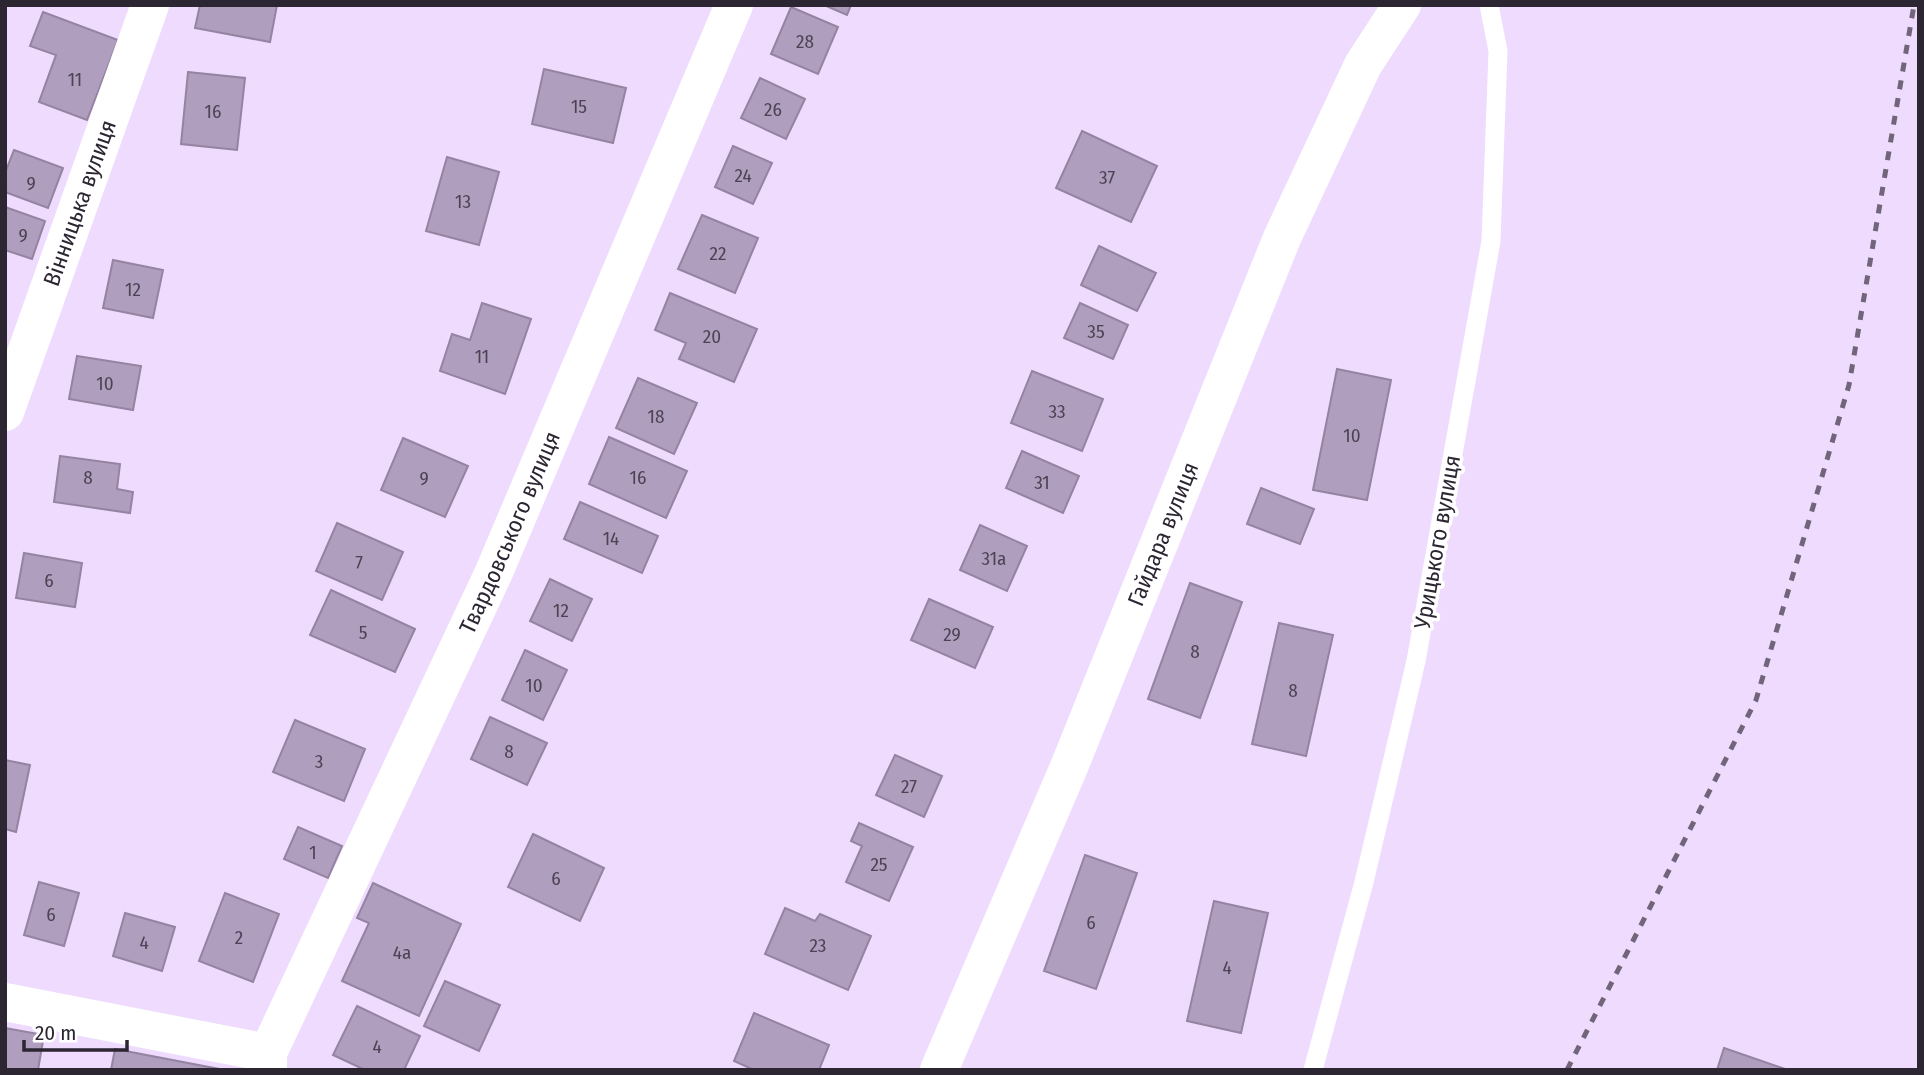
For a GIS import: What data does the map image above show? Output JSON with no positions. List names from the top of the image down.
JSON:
{
  "streets": {
    "street": ["Вінницька вулиця", "Твардовського вулиця", "Гайдара вулиця"],
    "lane": ["Урицького вулиця"]
  },
  "house_numbers": [
    "28",
    "11",
    "15",
    "26",
    "16",
    "24",
    "37",
    "9",
    "13",
    "9",
    "22",
    "12",
    "35",
    "20",
    "11",
    "10",
    "33",
    "18",
    "10",
    "8",
    "16",
    "9",
    "31",
    "14",
    "31а",
    "7",
    "6",
    "12",
    "5",
    "29",
    "8",
    "10",
    "8",
    "8",
    "3",
    "27",
    "1",
    "25",
    "6",
    "6",
    "6",
    "2",
    "4",
    "23",
    "4а",
    "4",
    "4"
  ],
  "scale_bar": "20 m"
}
